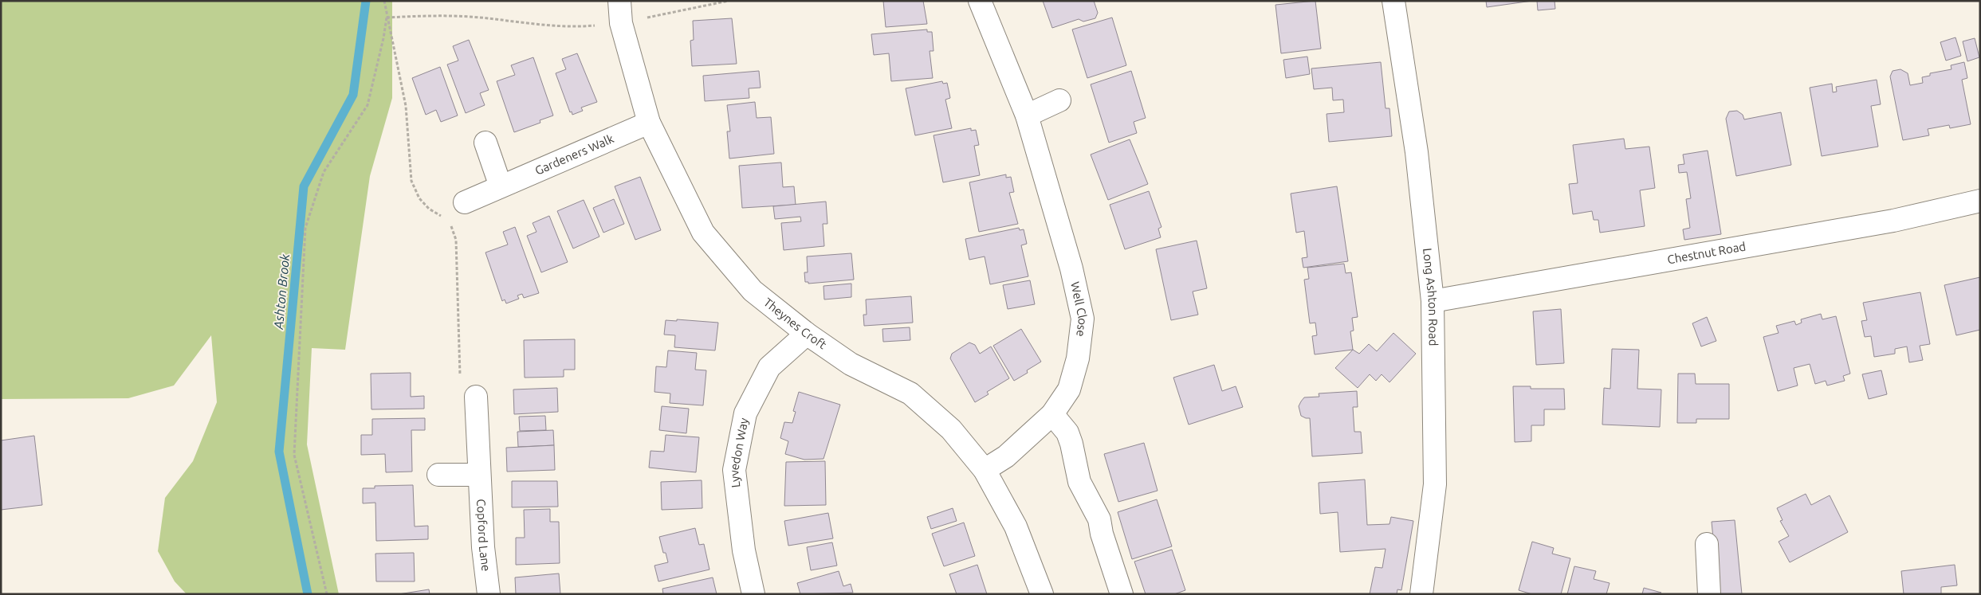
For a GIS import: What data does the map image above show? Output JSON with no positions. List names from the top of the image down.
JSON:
{
  "streets": {
    "street": [
      "Gardeners Walk",
      "Chestnut Road",
      "Long Ashton Road",
      "Well Close",
      "Theynes Croft",
      "Lyvedon Way",
      "Copford Lane"
    ]
  },
  "crossings": [
    ["Gardeners Walk", "Theynes Croft"],
    ["Chestnut Road", "Long Ashton Road"],
    ["Well Close", "Theynes Croft"],
    ["Theynes Croft", "Lyvedon Way"]
  ],
  "water": ["Ashton Brook"]
}
